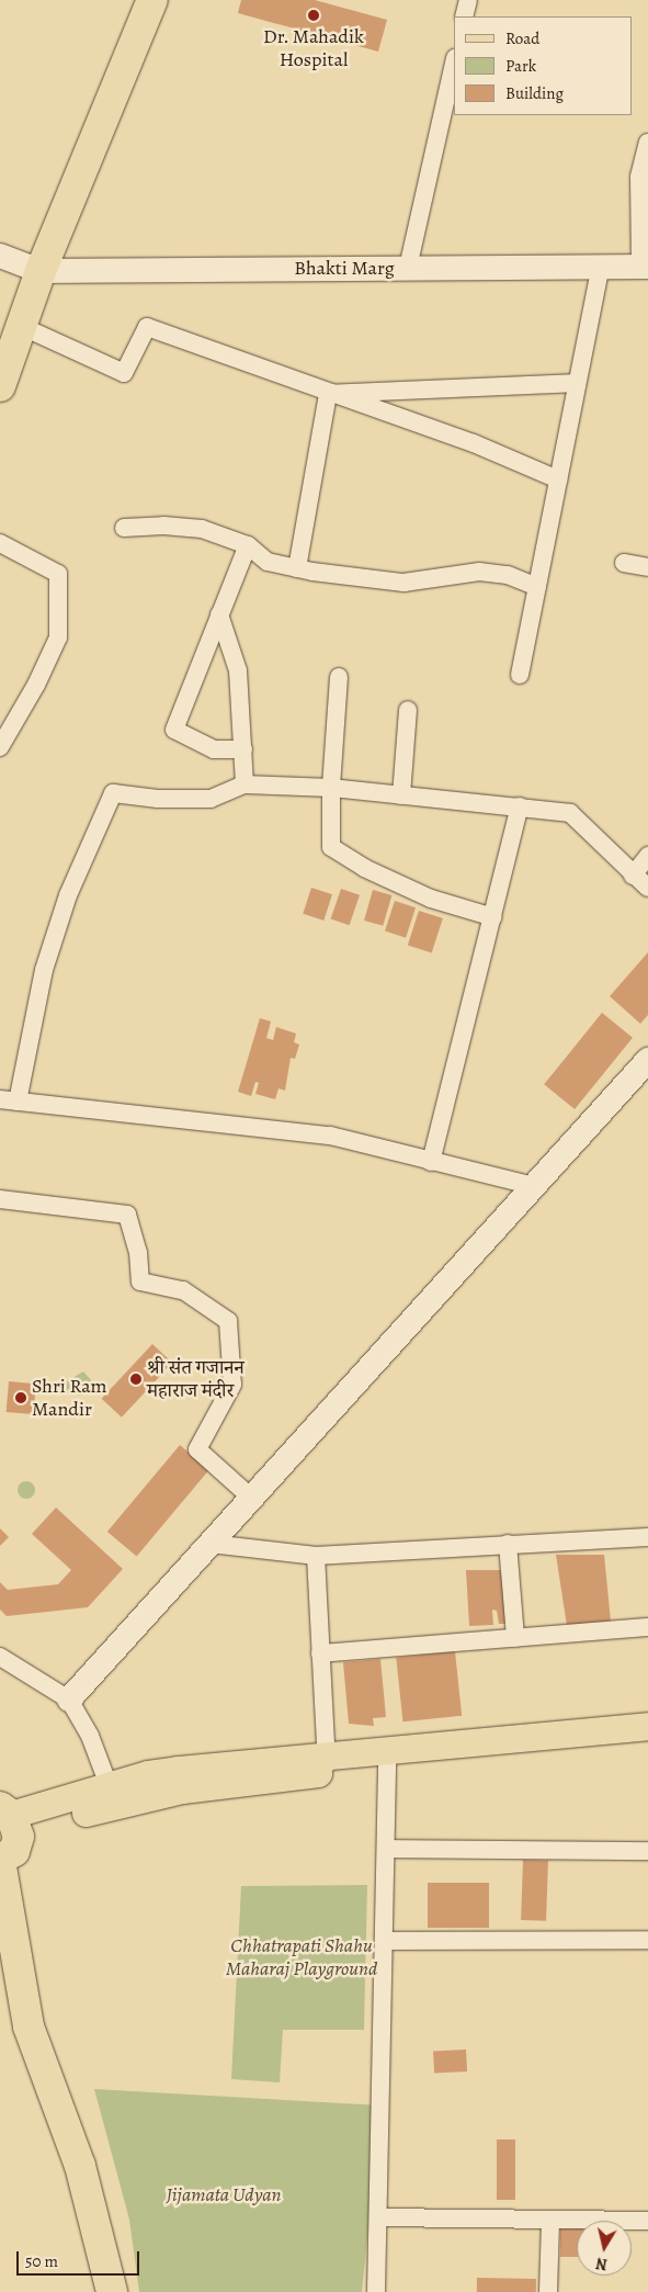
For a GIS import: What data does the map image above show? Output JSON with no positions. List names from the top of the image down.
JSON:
{
  "streets": {
    "street": ["Bhakti Marg"]
  },
  "parks": ["Chhatrapati Shahu Maharaj Playground", "Jijamata Udyan"],
  "places": ["Dr. Mahadik Hospital", "श्री संंत गजानन महाराज मंदीर", "Shri Ram Mandir"],
  "legend": ["Road", "Park", "Building"],
  "scale_bar": "50 m",
  "north": "bottom"
}
